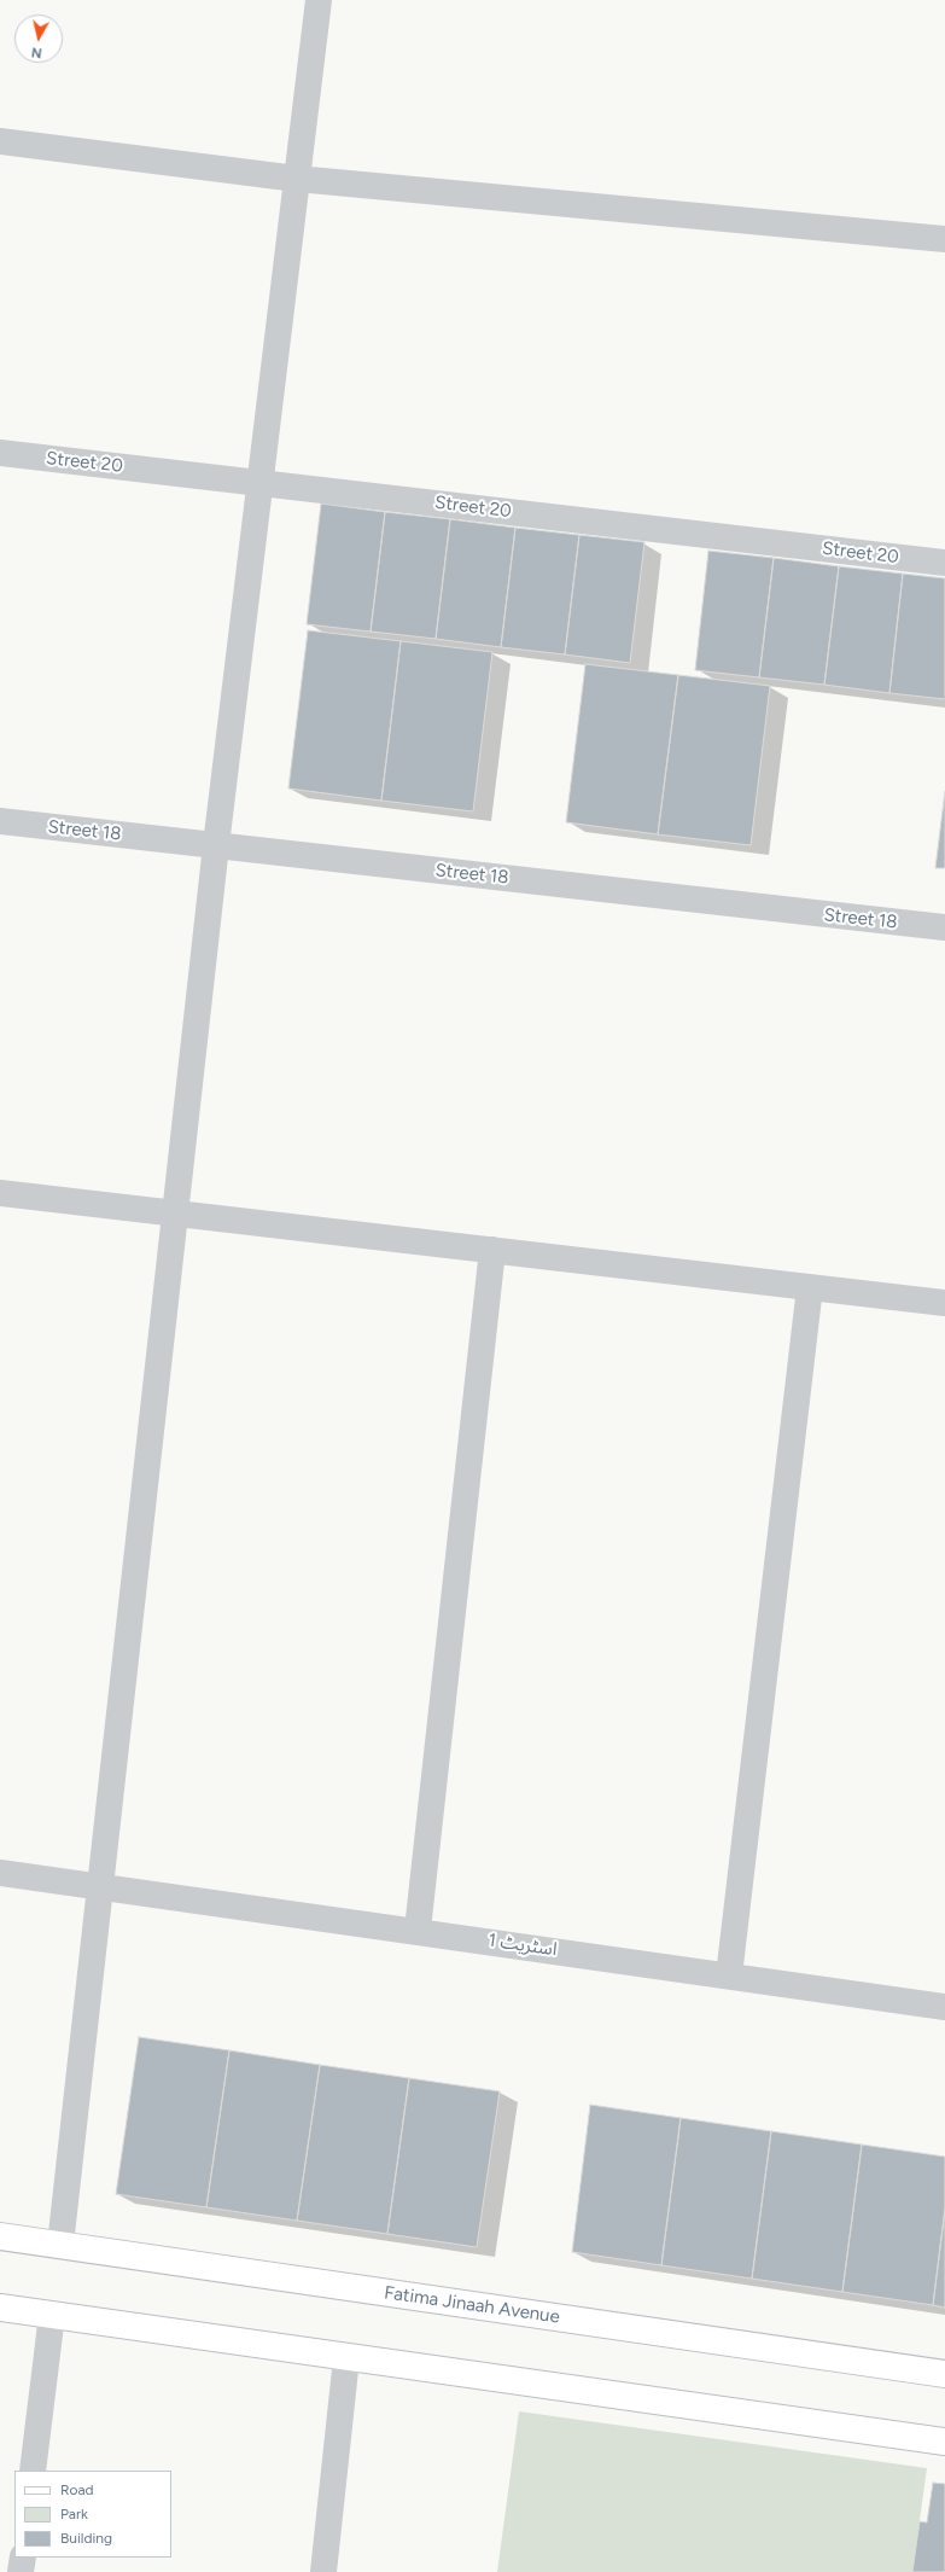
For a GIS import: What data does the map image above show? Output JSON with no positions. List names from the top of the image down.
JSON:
{
  "streets": {
    "main road": ["Fatima Jinaah Avenue"],
    "street": ["Street 20", "Street 18", "اسٹریٹ 1"]
  },
  "legend": ["Road", "Park", "Building"],
  "north": "bottom"
}
